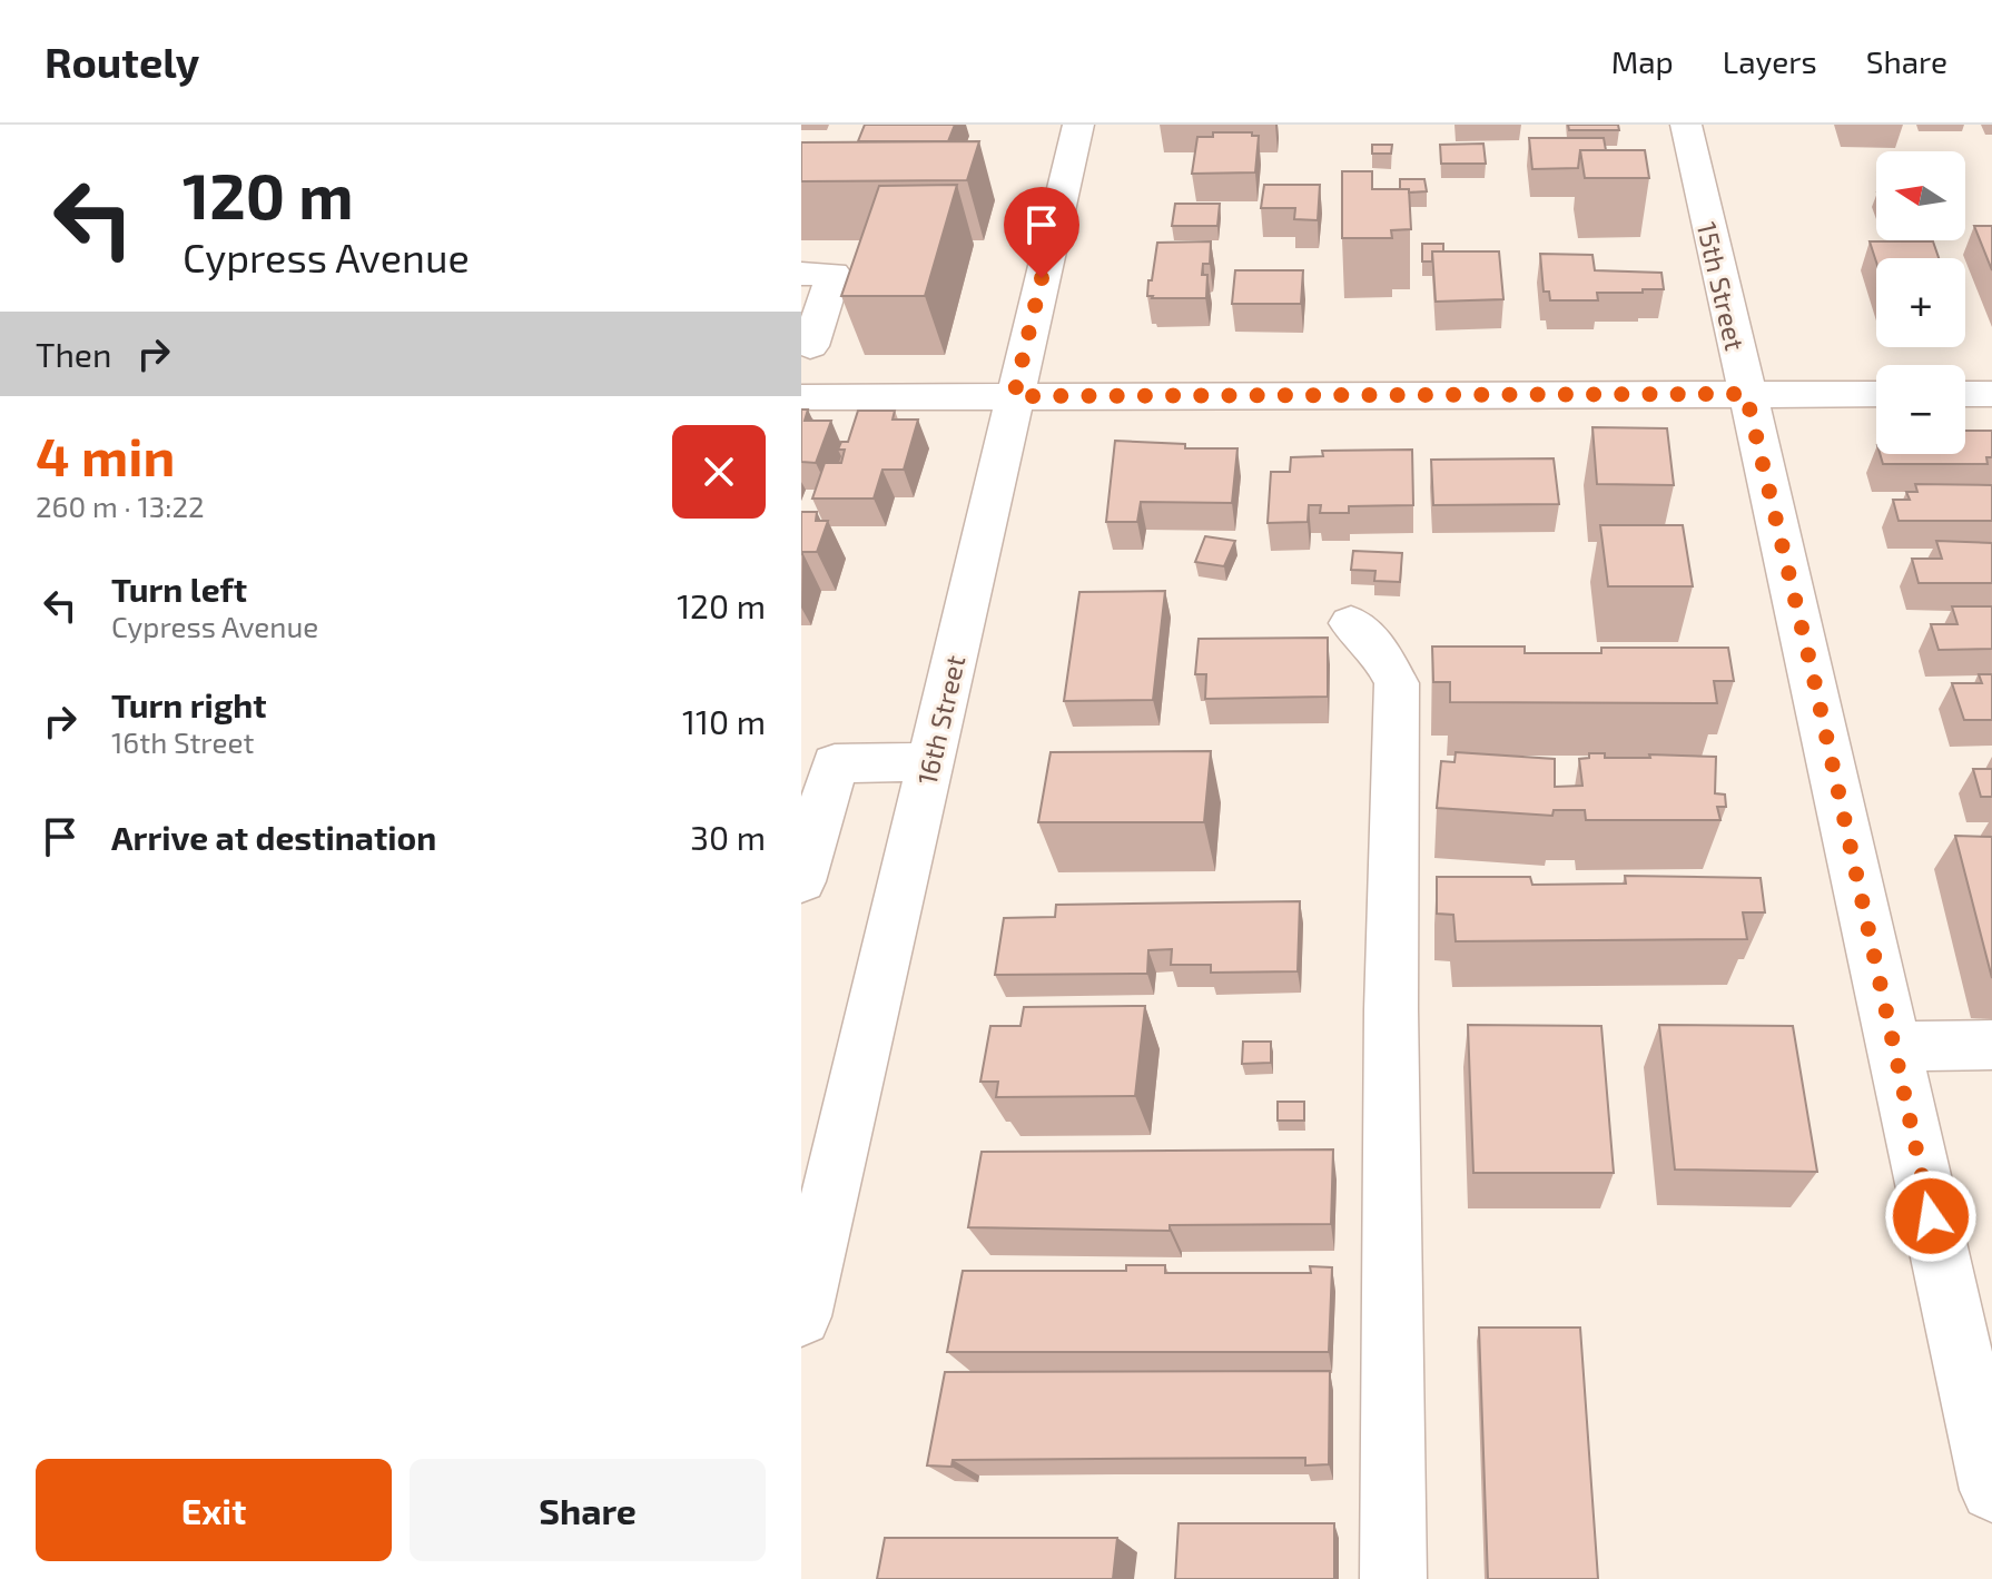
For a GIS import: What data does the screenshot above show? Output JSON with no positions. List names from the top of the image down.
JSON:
{
  "streets": {
    "street": ["15th Street", "16th Street"]
  },
  "north": "left",
  "page": {
    "header": "Routely",
    "nav": ["Map", "Layers", "Share"],
    "turn": ["120 m", "Cypress Avenue"],
    "map_buttons": ["+", "−"],
    "then": "Then",
    "heading": ["4 min", "260 m · 13:22"],
    "list": [
      {
        "name": "Turn left",
        "note": "Cypress Avenue",
        "value": "120 m"
      },
      {
        "name": "Turn right",
        "note": "16th Street",
        "value": "110 m"
      },
      {
        "name": "Arrive at destination",
        "value": "30 m"
      }
    ],
    "buttons": ["Exit", "Share"]
  }
}
